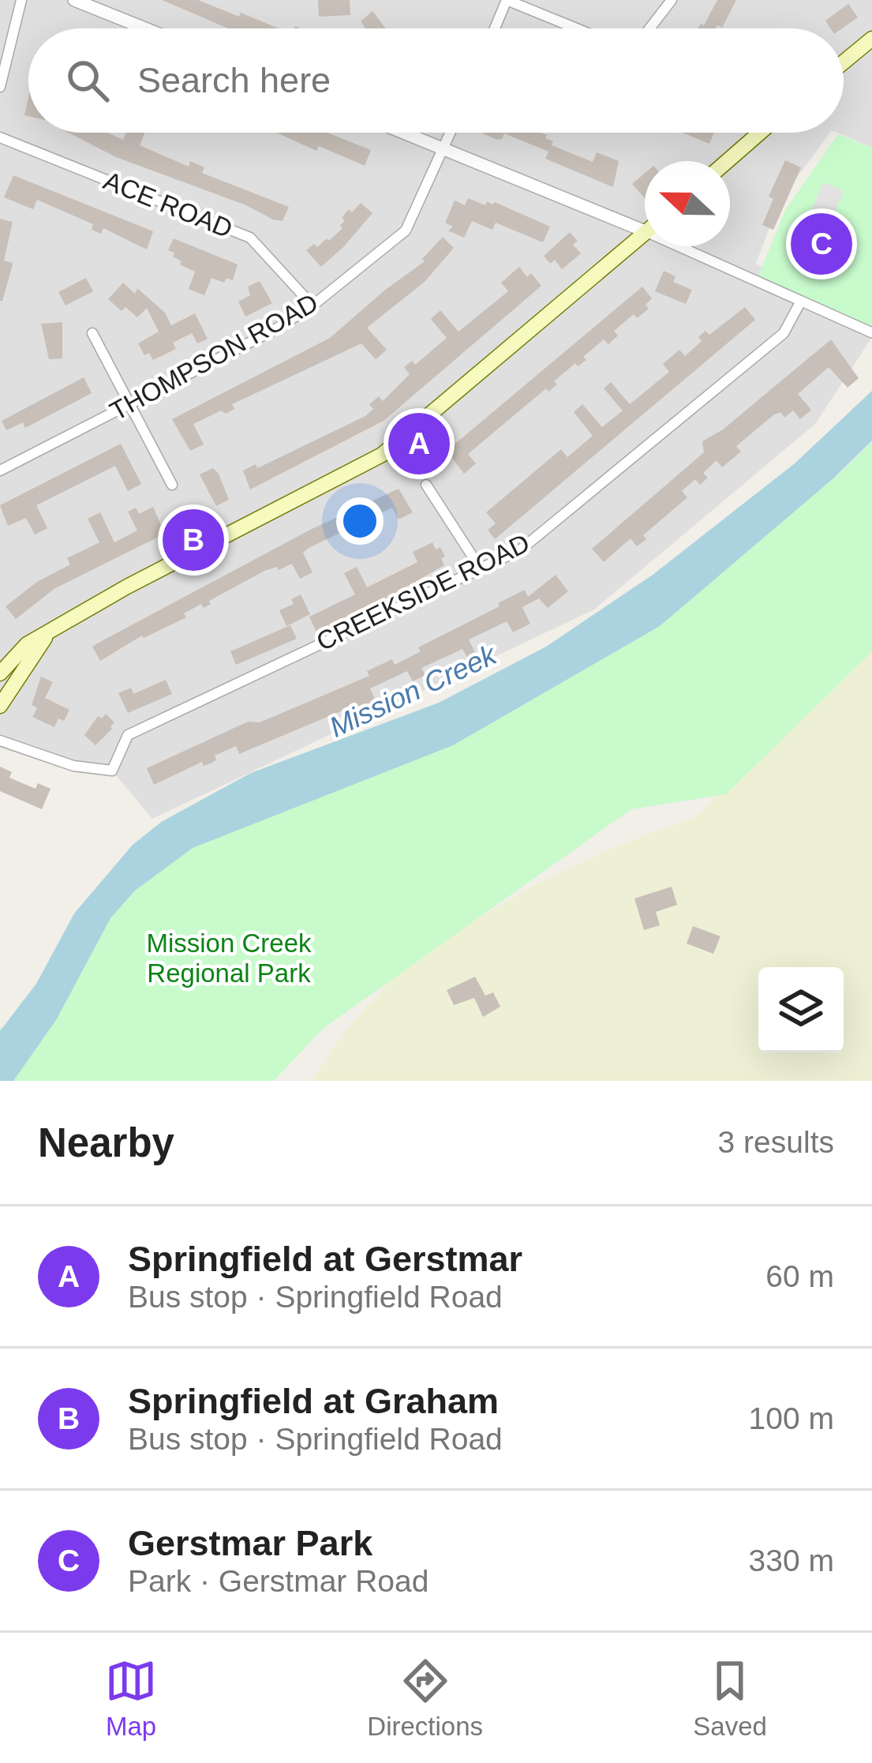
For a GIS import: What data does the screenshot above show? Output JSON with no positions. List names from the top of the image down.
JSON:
{
  "streets": {
    "street": ["ACE ROAD", "THOMPSON ROAD", "CREEKSIDE ROAD"]
  },
  "crossings": [
    ["ACE ROAD", "THOMPSON ROAD"]
  ],
  "water": ["Mission Creek"],
  "parks": ["Mission Creek Regional Park"],
  "north": "left",
  "page": {
    "search": "Search here",
    "pins": ["C", "A", "B"],
    "heading": ["Nearby", "3 results"],
    "list": [
      {
        "mark": "A",
        "name": "Springfield at Gerstmar",
        "note": "Bus stop · Springfield Road",
        "value": "60 m"
      },
      {
        "mark": "B",
        "name": "Springfield at Graham",
        "note": "Bus stop · Springfield Road",
        "value": "100 m"
      },
      {
        "mark": "C",
        "name": "Gerstmar Park",
        "note": "Park · Gerstmar Road",
        "value": "330 m"
      }
    ],
    "nav": ["Map", "Directions", "Saved"]
  }
}
